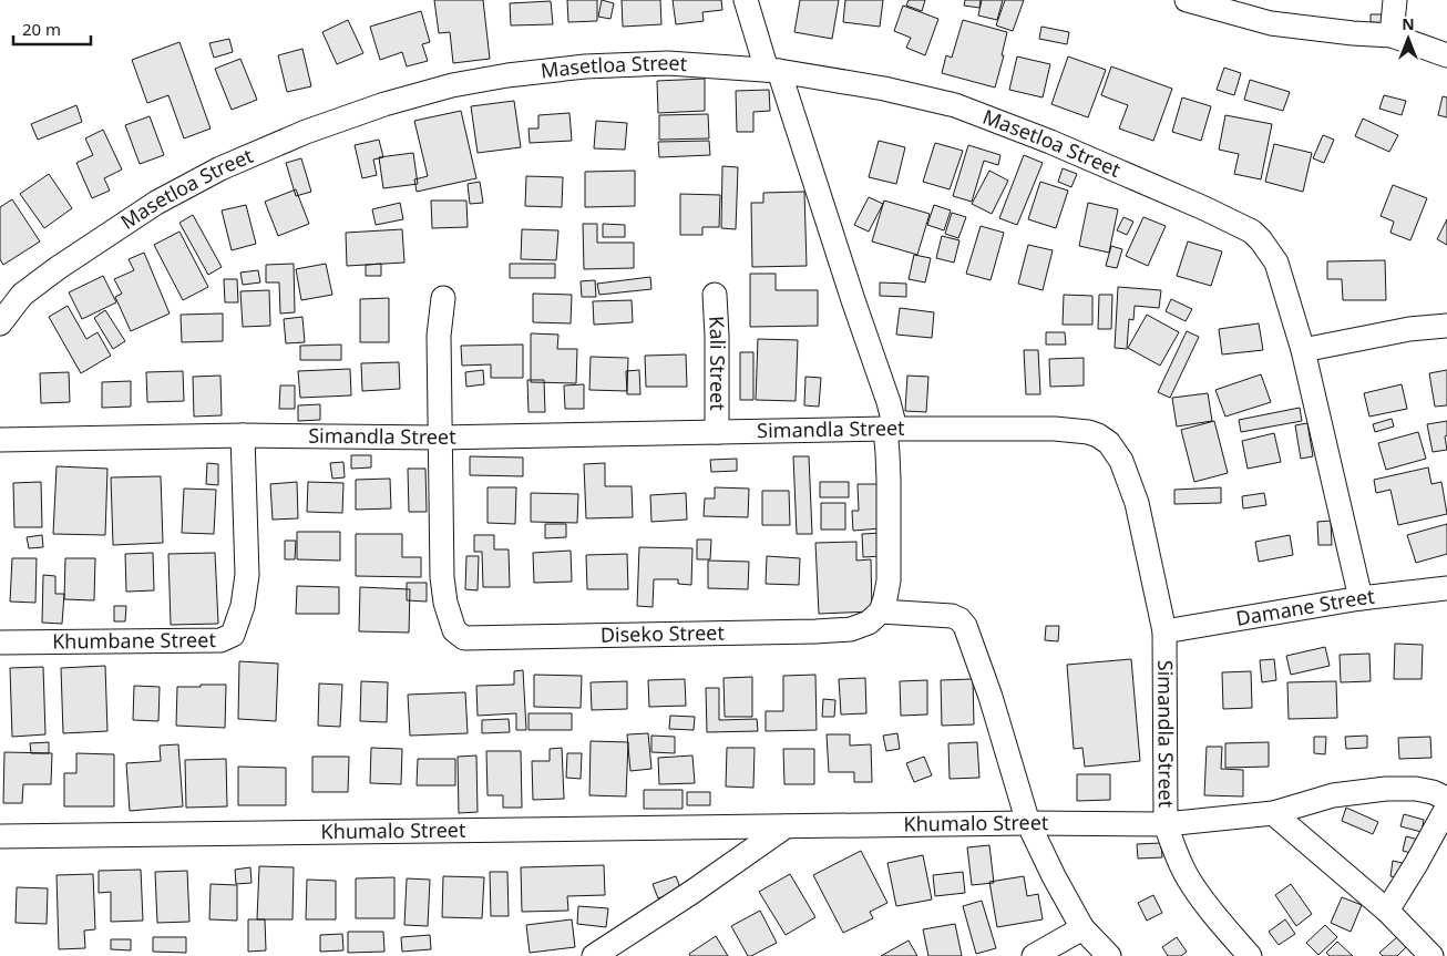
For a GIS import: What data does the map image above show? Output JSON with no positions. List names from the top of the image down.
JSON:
{
  "streets": {
    "street": [
      "Masetloa Street",
      "Kali Street",
      "Simandla Street",
      "Damane Street",
      "Diseko Street",
      "Khumbane Street",
      "Khumalo Street"
    ]
  },
  "crossings": [
    ["Kali Street", "Simandla Street"],
    ["Simandla Street", "Damane Street"],
    ["Simandla Street", "Diseko Street"],
    ["Simandla Street", "Khumbane Street"],
    ["Simandla Street", "Khumalo Street"]
  ],
  "scale_bar": "20 m",
  "north": "top"
}
